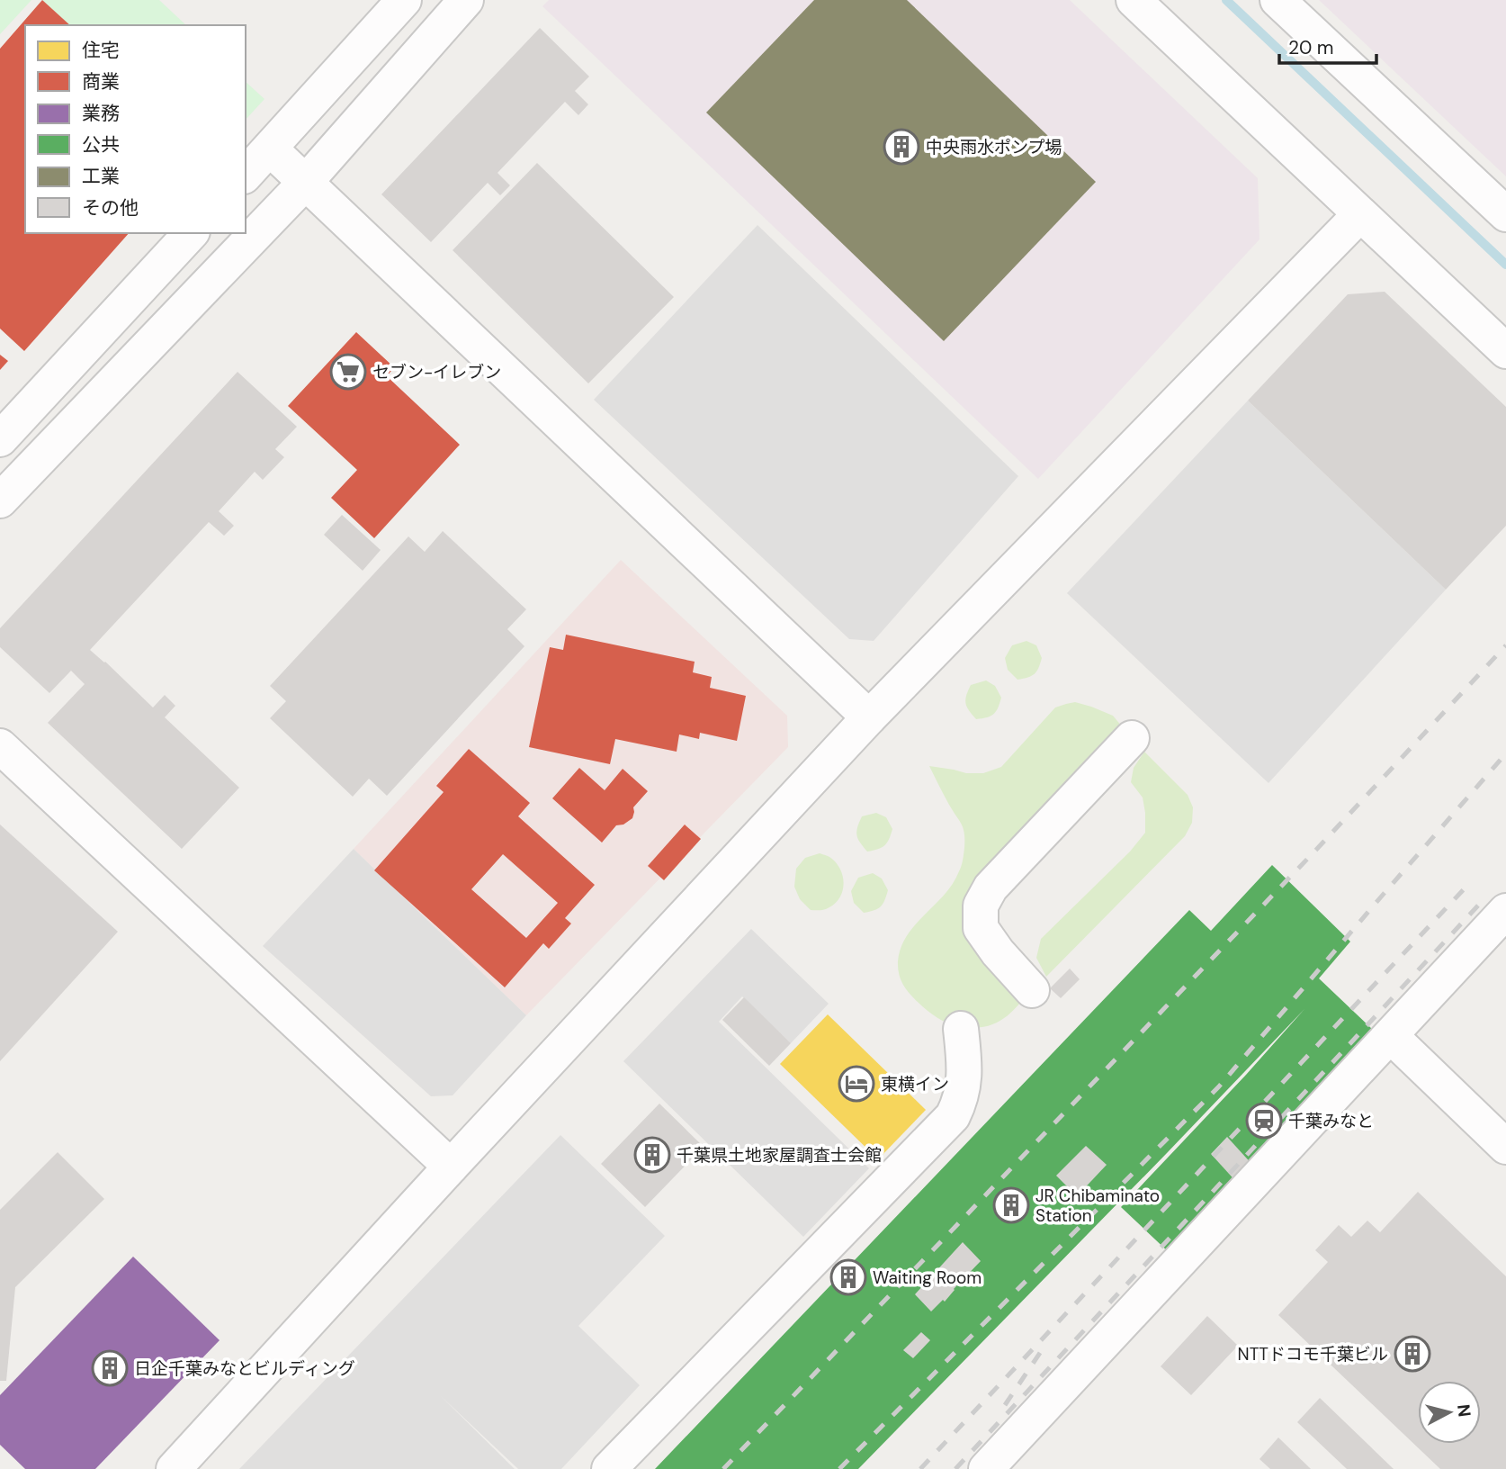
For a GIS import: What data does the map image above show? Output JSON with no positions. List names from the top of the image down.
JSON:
{
  "places": {
    "building": [
      "中央雨水ポンプ場",
      "千葉県土地家屋調査士会館",
      "JR Chibaminato Station",
      "Waiting Room",
      "NTTドコモ千葉ビル",
      "日企千葉みなとビルディング"
    ],
    "supermarket": ["セブン-イレブン"],
    "hotel": ["東横イン"],
    "station": ["千葉みなと"]
  },
  "legend": [
    "住宅",
    "商業",
    "業務",
    "公共",
    "工業",
    "その他"
  ],
  "scale_bar": "20 m",
  "north": "right"
}
